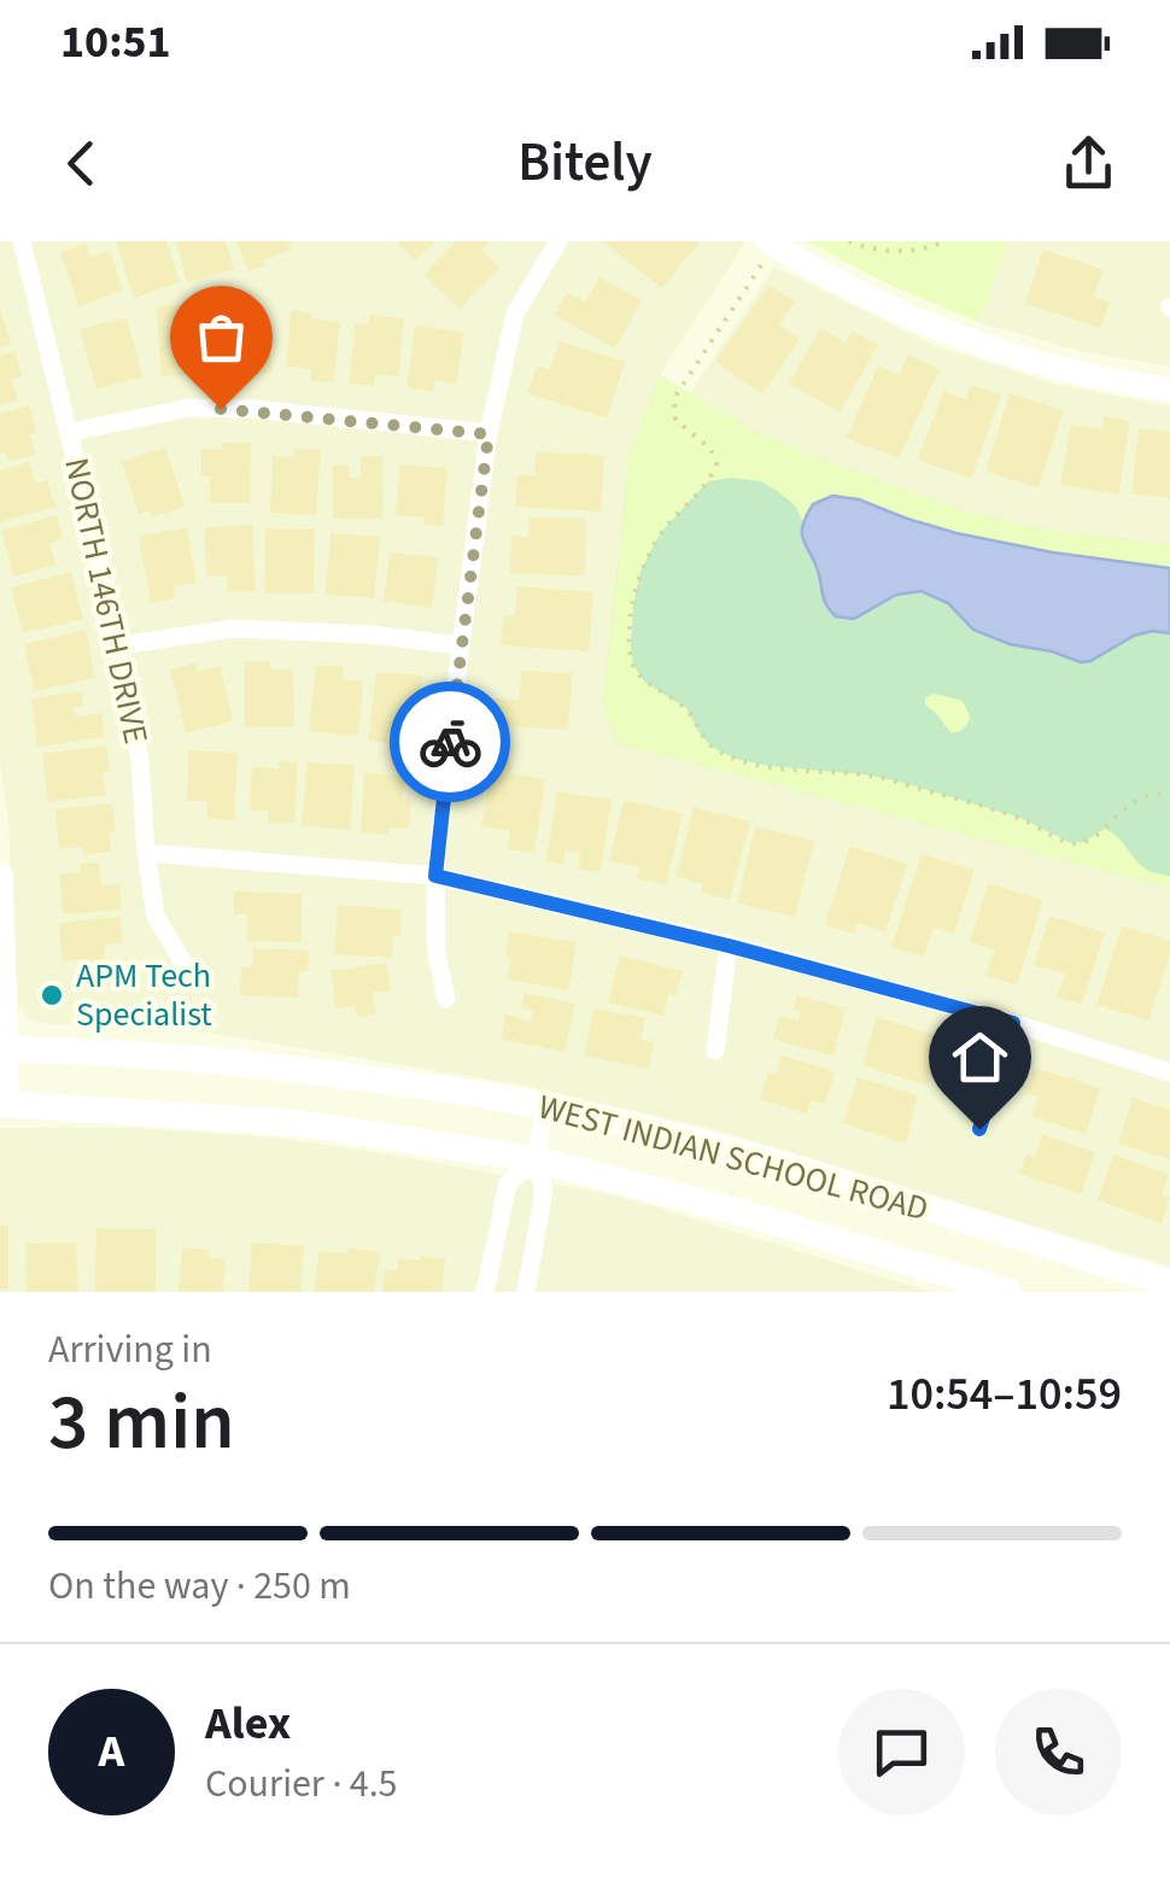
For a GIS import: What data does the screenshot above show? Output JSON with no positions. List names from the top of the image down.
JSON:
{
  "streets": {
    "main road": ["WEST INDIAN SCHOOL ROAD"],
    "street": ["NORTH 146TH DRIVE"]
  },
  "places": ["APM Tech Specialist"],
  "page": {
    "status": "10:51",
    "header": "Bitely",
    "heading": ["3 min", "Arriving in", "10:54–10:59"],
    "panel": ["Alex", "Courier · 4.5"],
    "bar": "On the way · 250 m",
    "round": "A"
  }
}
